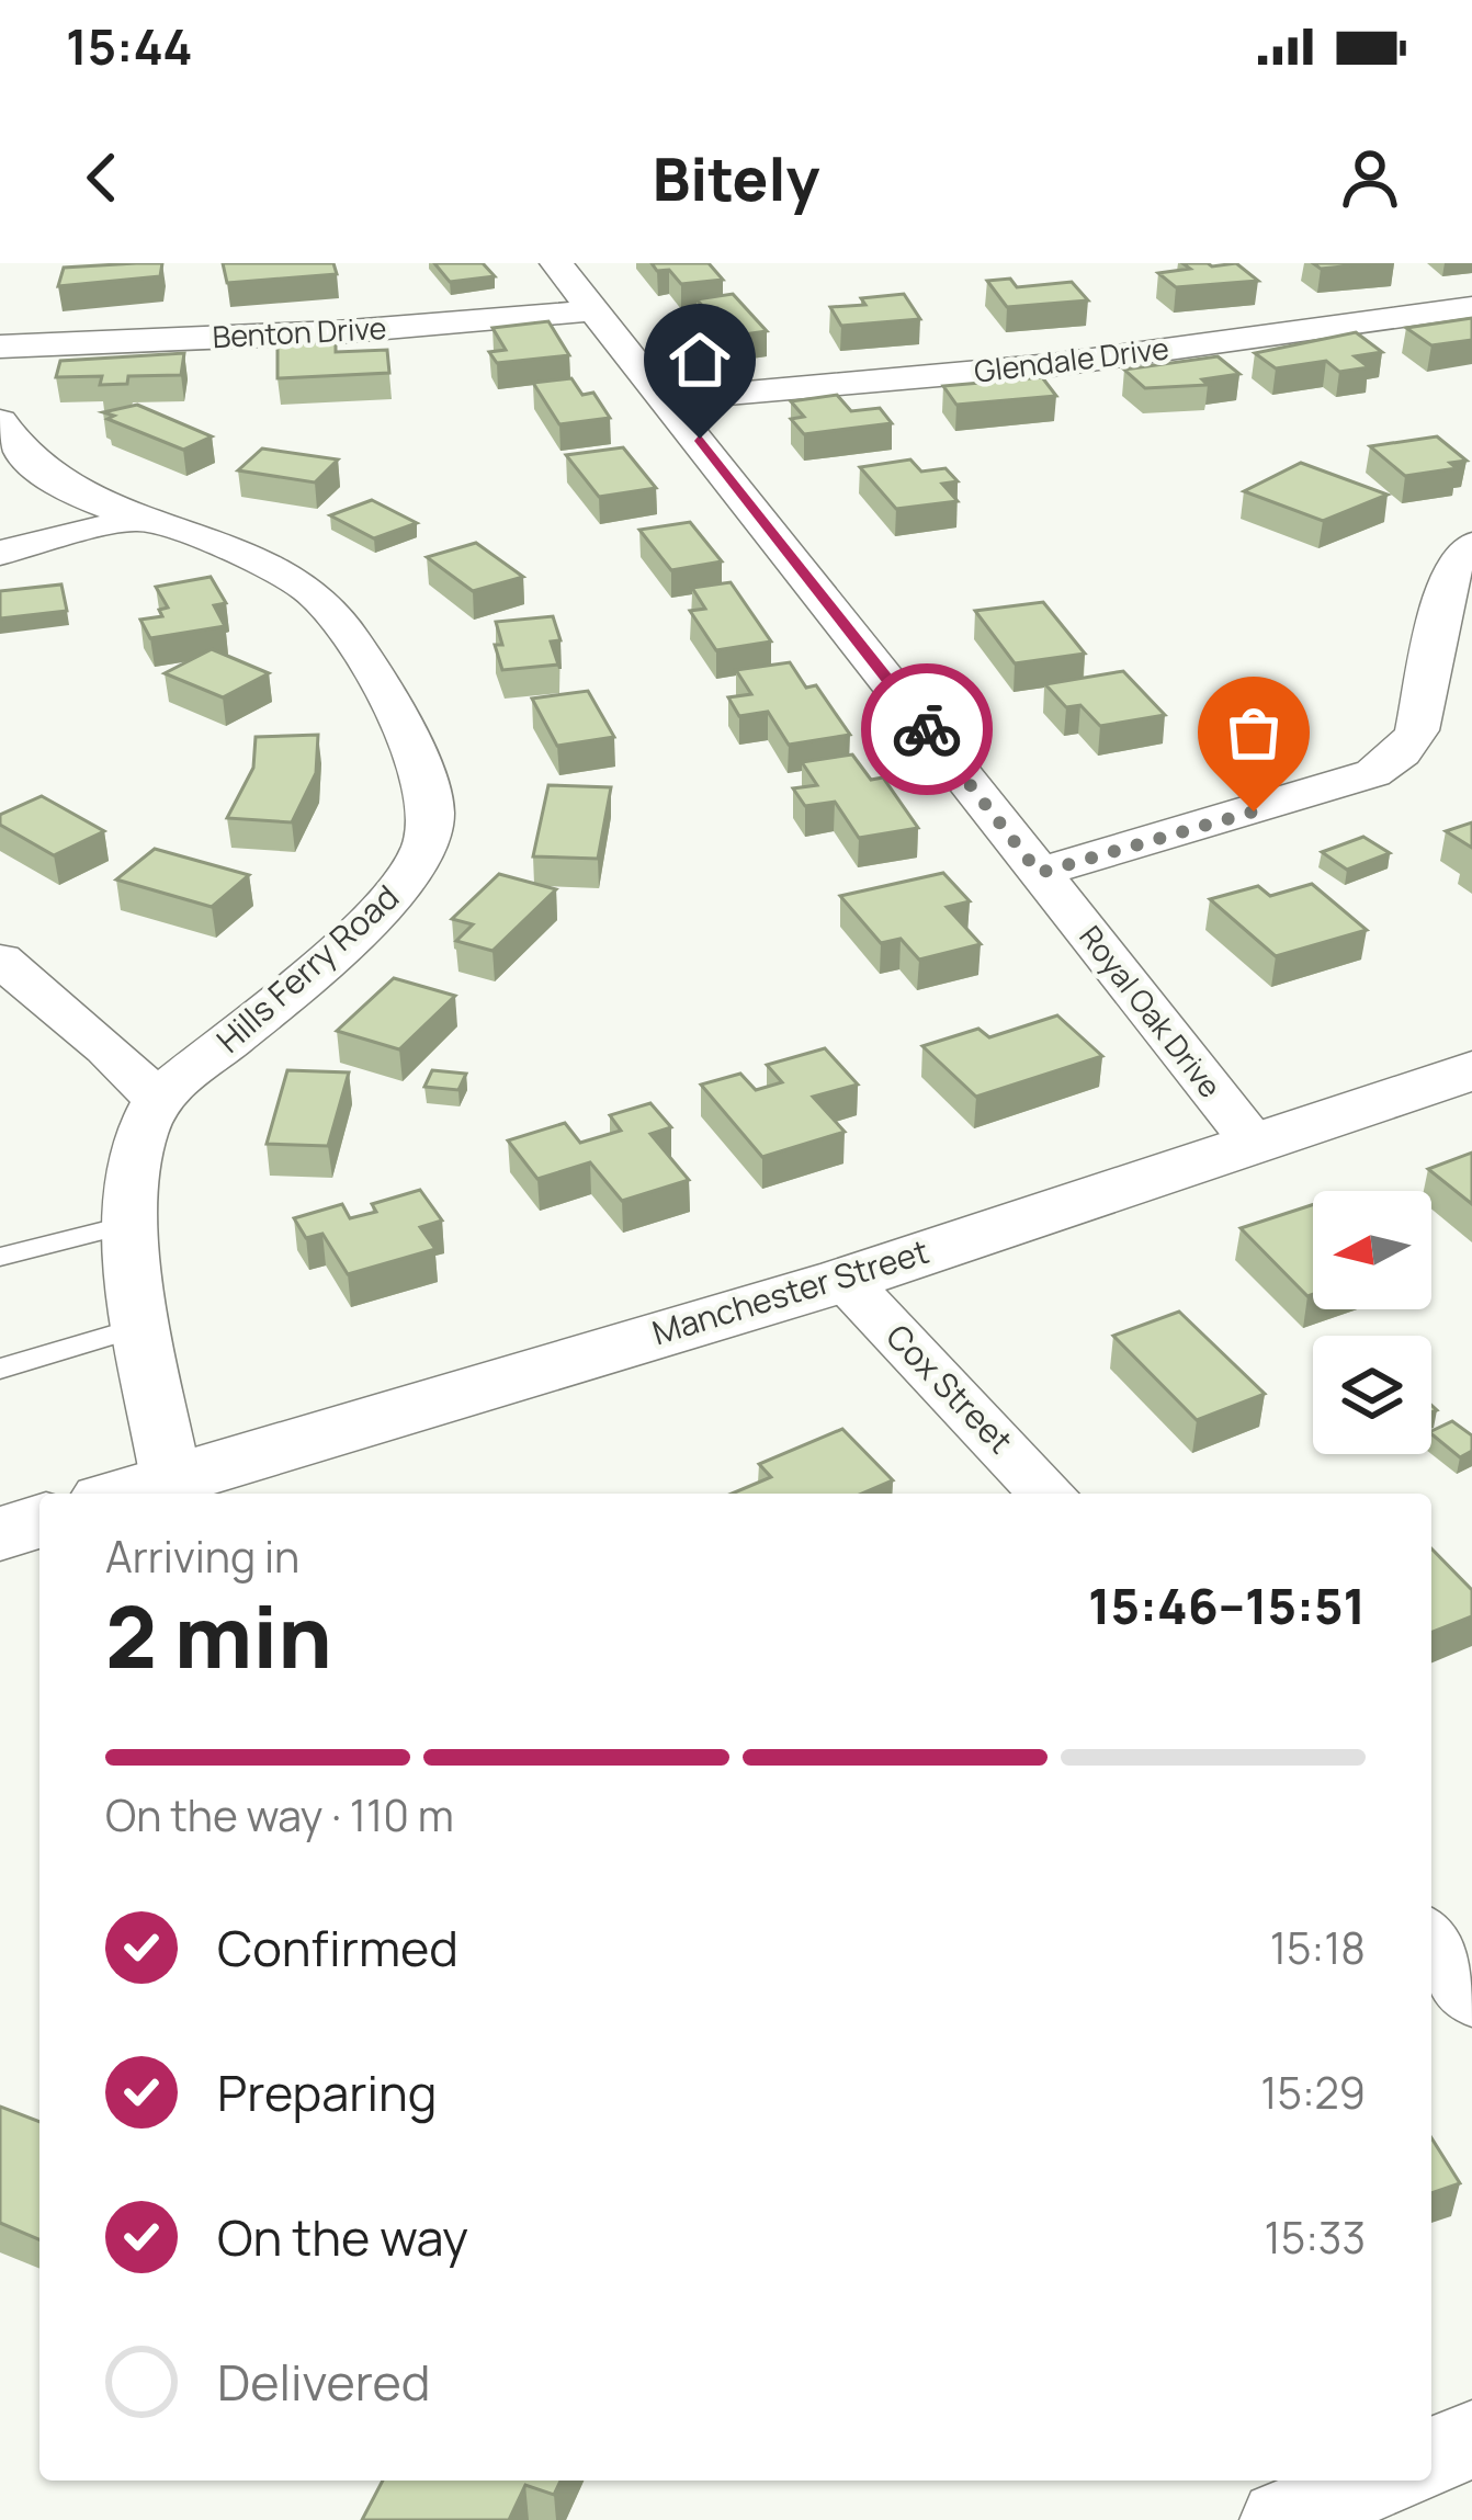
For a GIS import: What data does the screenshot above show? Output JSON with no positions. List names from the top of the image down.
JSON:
{
  "streets": {
    "street": [
      "Benton Drive",
      "Glendale Drive",
      "Hills Ferry Road",
      "Royal Oak Drive",
      "Manchester Street",
      "Cox Street"
    ]
  },
  "crossings": [
    ["Benton Drive", "Royal Oak Drive"],
    ["Glendale Drive", "Royal Oak Drive"],
    ["Hills Ferry Road", "Manchester Street"],
    ["Royal Oak Drive", "Manchester Street"],
    ["Manchester Street", "Cox Street"]
  ],
  "north": "left",
  "page": {
    "status": "15:44",
    "header": "Bitely",
    "heading": ["2 min", "Arriving in", "15:46–15:51"],
    "bar": "On the way · 110 m",
    "list": [
      ["Confirmed", "15:18"],
      ["Preparing", "15:29"],
      ["On the way", "15:33"],
      "Delivered"
    ]
  }
}
